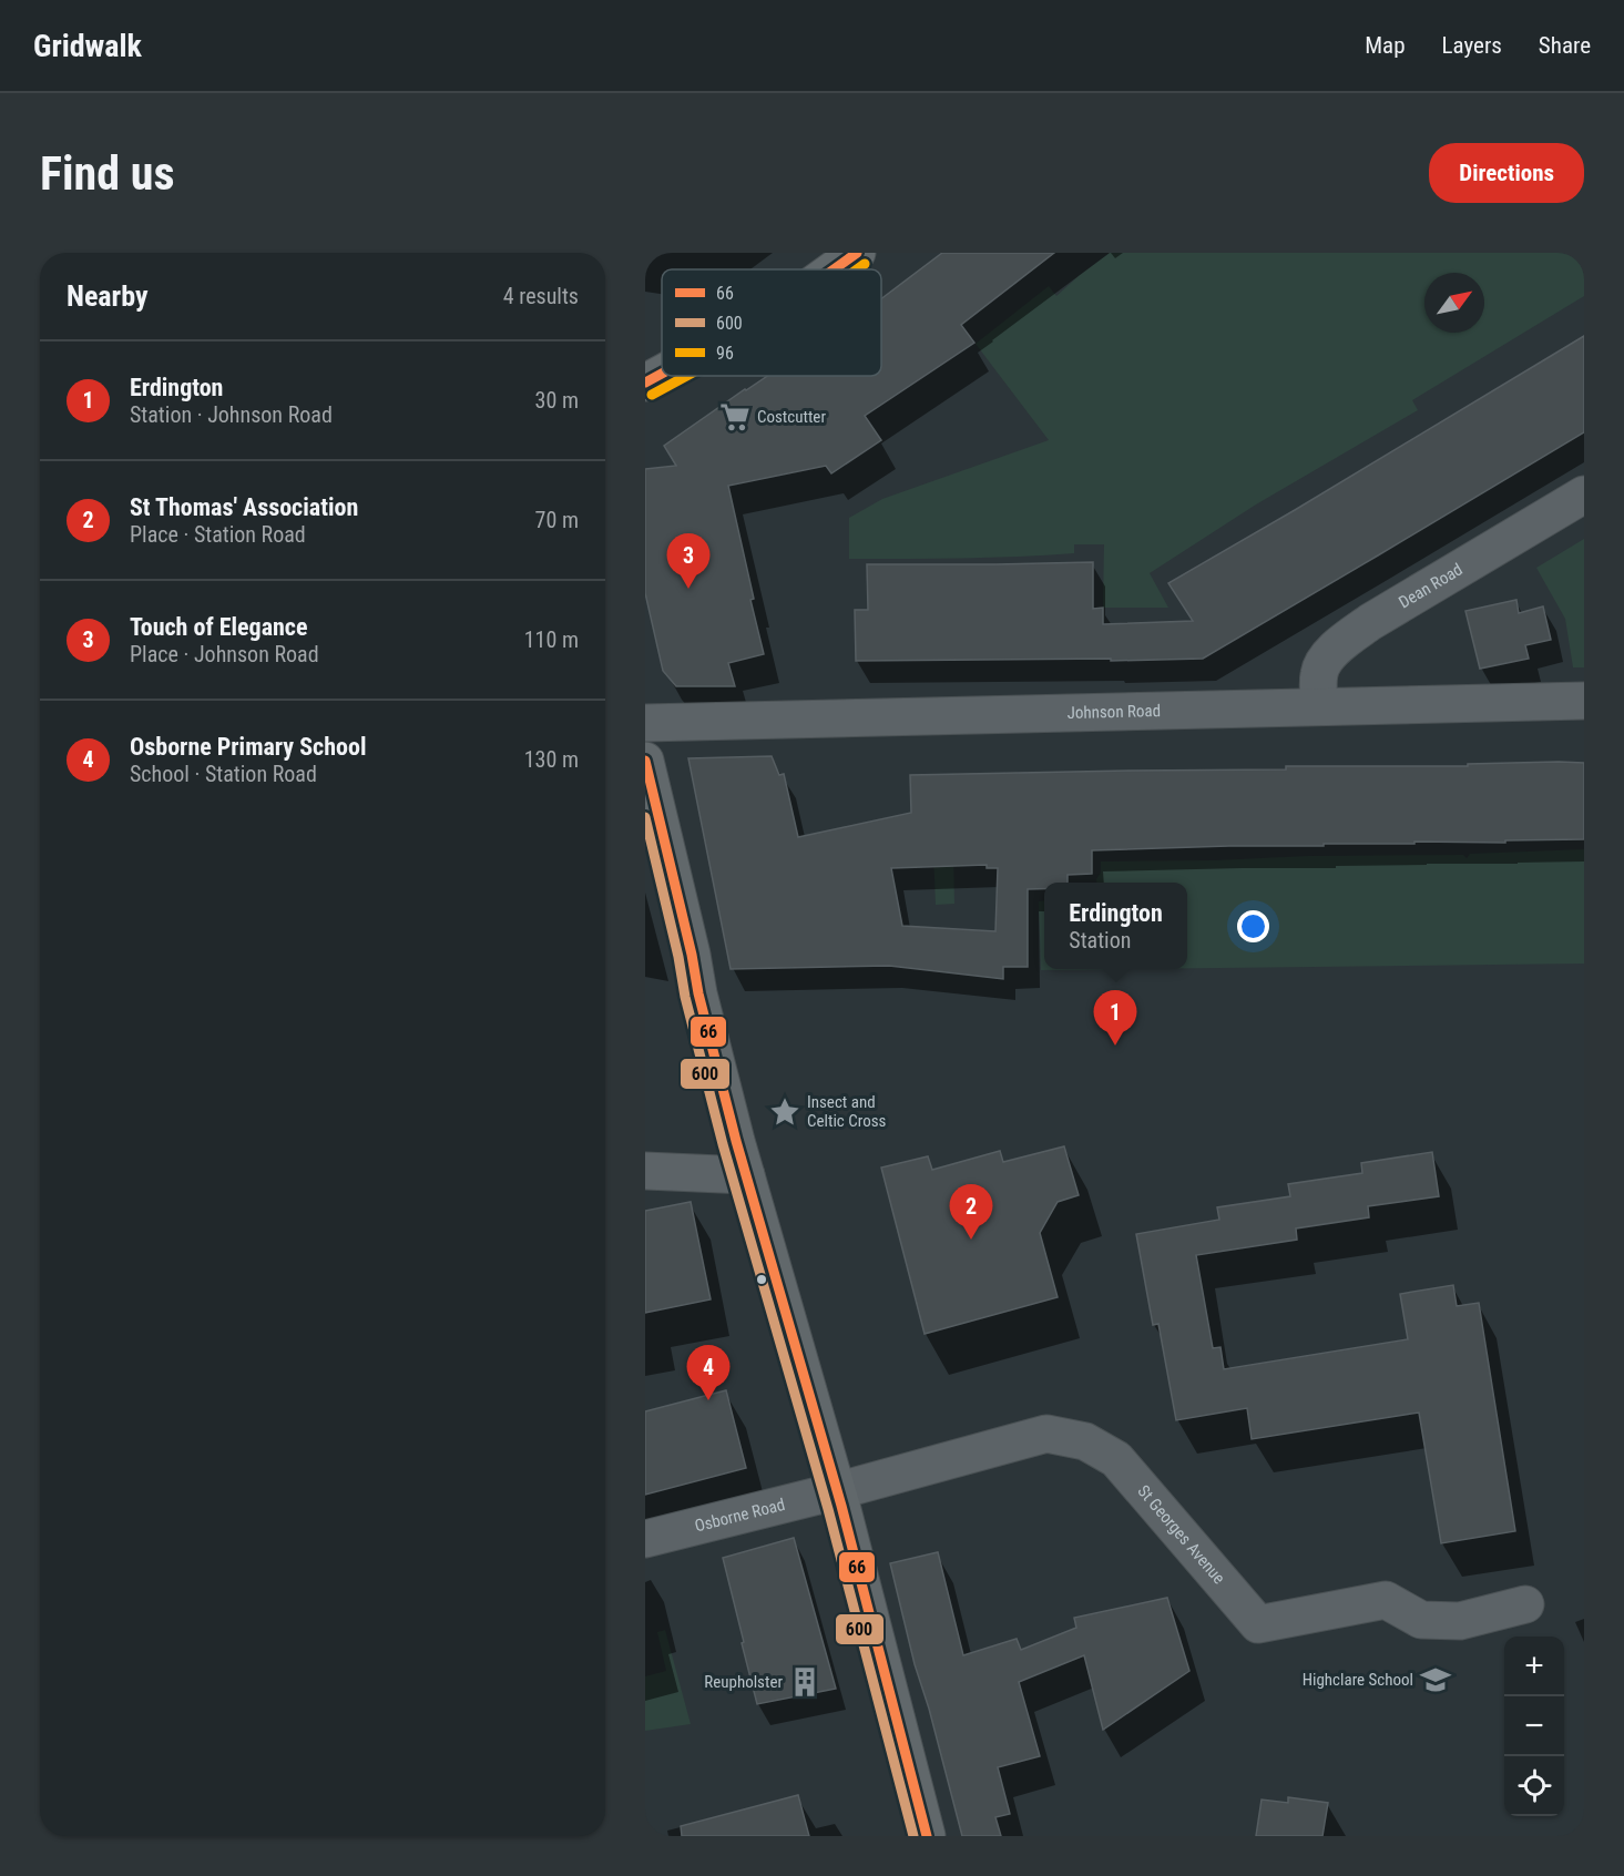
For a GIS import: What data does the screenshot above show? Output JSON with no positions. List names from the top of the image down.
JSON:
{
  "streets": {
    "street": [
      "Dean Road",
      "Johnson Road",
      "Osborne Road",
      "St Georges Avenue"
    ]
  },
  "crossings": [
    ["Dean Road", "Johnson Road"],
    ["Osborne Road", "St Georges Avenue"]
  ],
  "places": {
    "supermarket": ["Costcutter"],
    "place": ["Insect and Celtic Cross"],
    "school or university": ["Highclare School"],
    "building": ["Reupholster"]
  },
  "lines": ["transit line 66", "transit line 96", "transit line 600"],
  "legend": ["66", "600", "96"],
  "north": "top right",
  "page": {
    "header": "Gridwalk",
    "nav": ["Map", "Layers", "Share"],
    "buttons": "Directions",
    "title": "Find us",
    "heading": ["Nearby", "4 results"],
    "list": [
      {
        "mark": "1",
        "name": "Erdington",
        "note": "Station · Johnson Road",
        "value": "30 m"
      },
      {
        "mark": "2",
        "name": "St Thomas' Association",
        "note": "Place · Station Road",
        "value": "70 m"
      },
      {
        "mark": "3",
        "name": "Touch of Elegance",
        "note": "Place · Johnson Road",
        "value": "110 m"
      },
      {
        "mark": "4",
        "name": "Osborne Primary School",
        "note": "School · Station Road",
        "value": "130 m"
      }
    ],
    "pins": [
      "3",
      "1",
      "2",
      "4"
    ],
    "popup": ["Erdington", "Station"],
    "map_buttons": ["+", "−"]
  }
}
